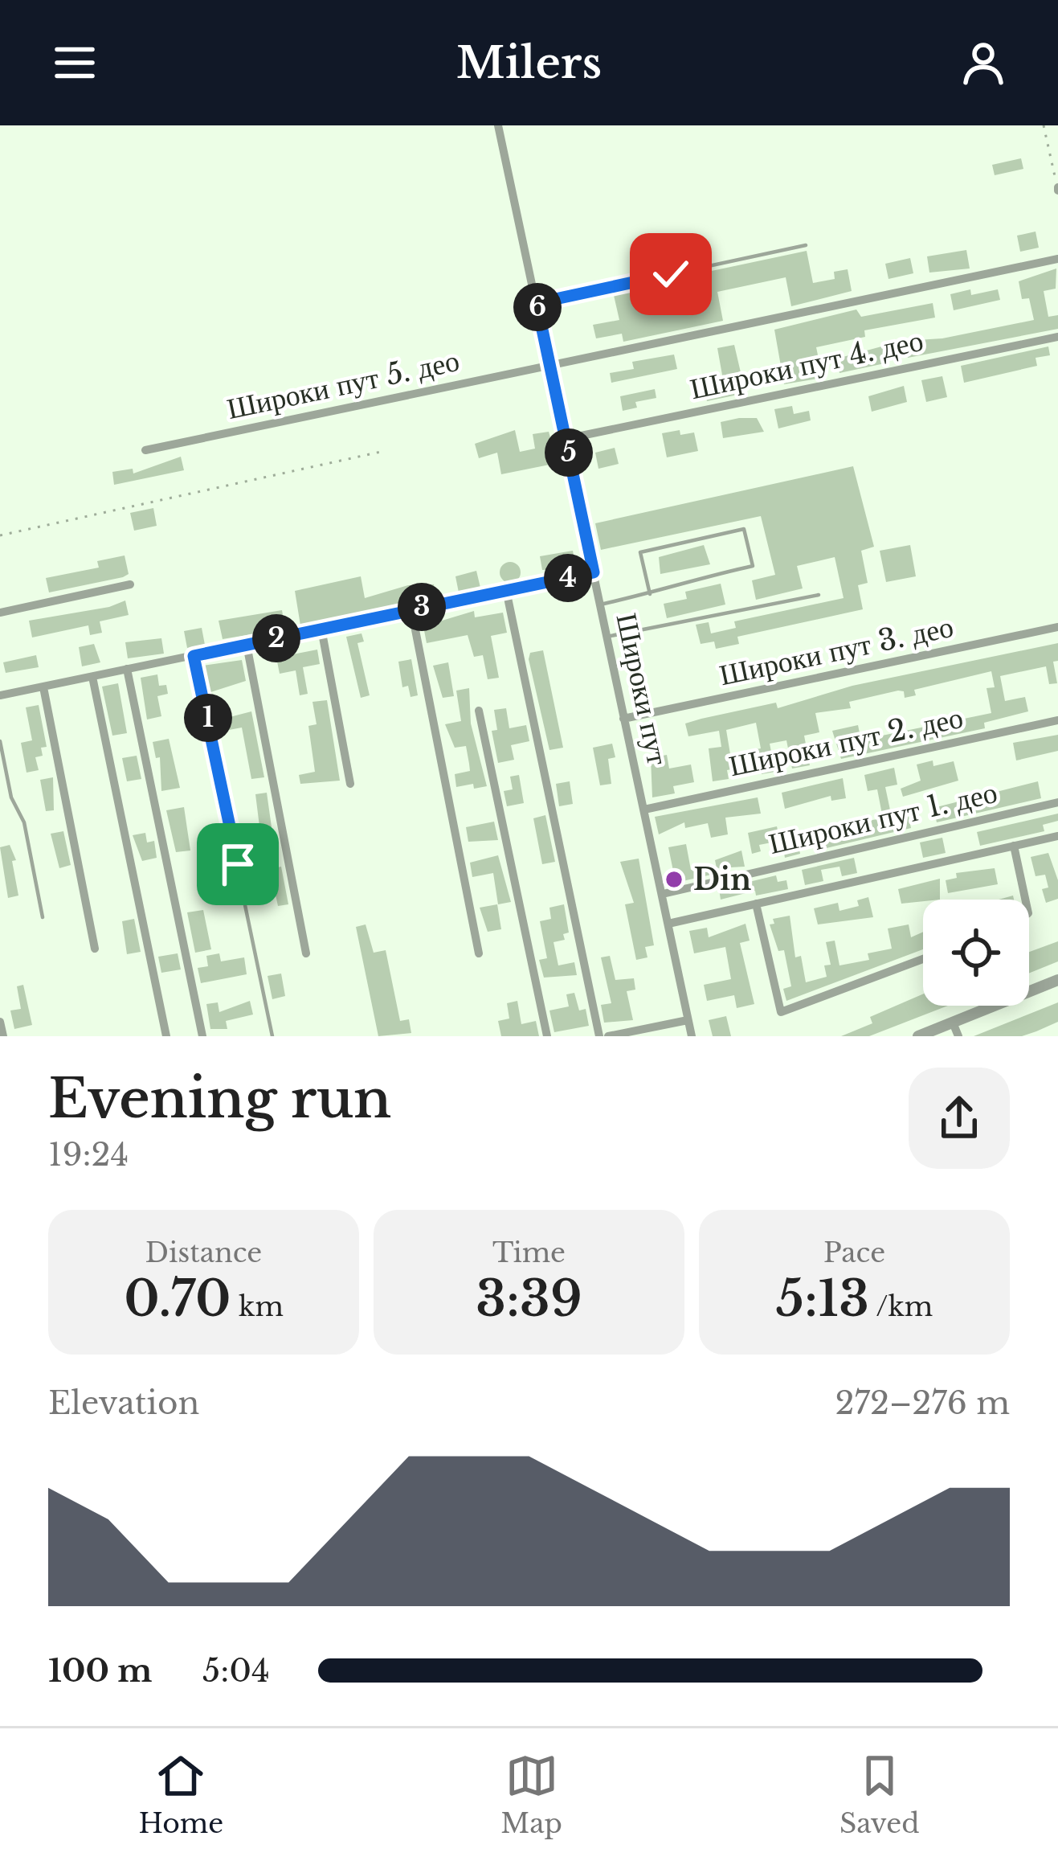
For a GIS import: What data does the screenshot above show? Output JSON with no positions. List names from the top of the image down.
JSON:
{
  "streets": {
    "street": [
      "Широки пут 4. део",
      "Широки пут 5. део",
      "Широки пут 3. део",
      "Широки пут",
      "Широки пут 2. део",
      "Широки пут 1. део"
    ]
  },
  "crossings": [
    ["Широки пут 4. део", "Широки пут"],
    ["Широки пут 5. део", "Широки пут"],
    ["Широки пут 3. део", "Широки пут"],
    ["Широки пут", "Широки пут 2. део"],
    ["Широки пут", "Широки пут 1. део"]
  ],
  "places": ["Din"],
  "page": {
    "header": "Milers",
    "pins": [
      "6",
      "5",
      "4",
      "3",
      "2",
      "1"
    ],
    "heading": ["Evening run", "19:24"],
    "stats": [
      ["Distance", "0.70 km"],
      ["Time", "3:39"],
      ["Pace", "5:13 /km"]
    ],
    "chart": ["Elevation", "272–276 m"],
    "list": [
      {
        "name": "100 m",
        "note": "5:04"
      }
    ],
    "tabs": ["Home", "Map", "Saved"]
  }
}
